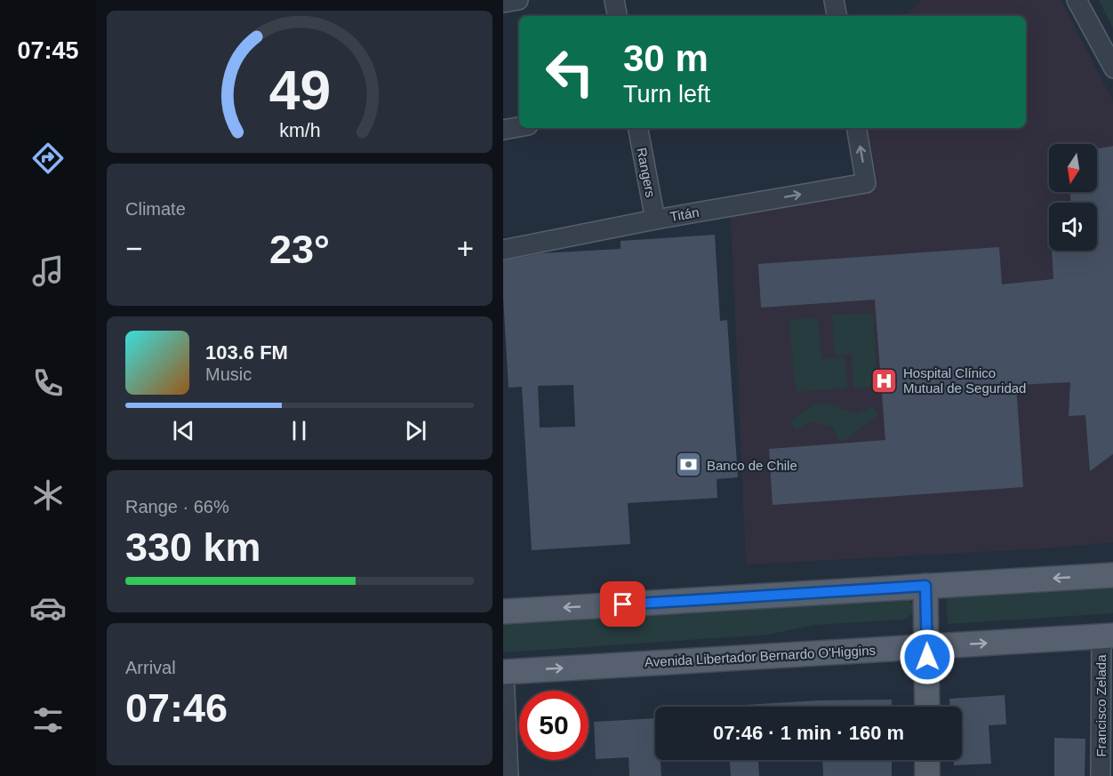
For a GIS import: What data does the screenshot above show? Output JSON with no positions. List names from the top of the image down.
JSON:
{
  "streets": {
    "main road": ["Avenida Libertador Bernardo O'Higgins"],
    "street": ["Rangers", "Titán", "Francisco Zelada"]
  },
  "crossings": [
    ["Rangers", "Titán"],
    ["Avenida Libertador Bernardo O'Higgins", "Francisco Zelada"]
  ],
  "one_way": ["Titán"],
  "places": {
    "hospital": ["Hospital Clínico Mutual de Seguridad"],
    "bank": ["Banco de Chile"]
  },
  "north": "bottom",
  "page": {
    "tabs": "07:45",
    "turn": ["30 m", "Turn left"],
    "tile": [
      "Climate",
      ["Range · 66%", "330 km"],
      ["Arrival", "07:46"]
    ],
    "heat": ["−", "23°", "+"],
    "song": ["103.6 FM", "Music"],
    "limit": "50",
    "trip": "07:46 · 1 min · 160 m",
    "gauge": ["49", "km/h"]
  }
}
